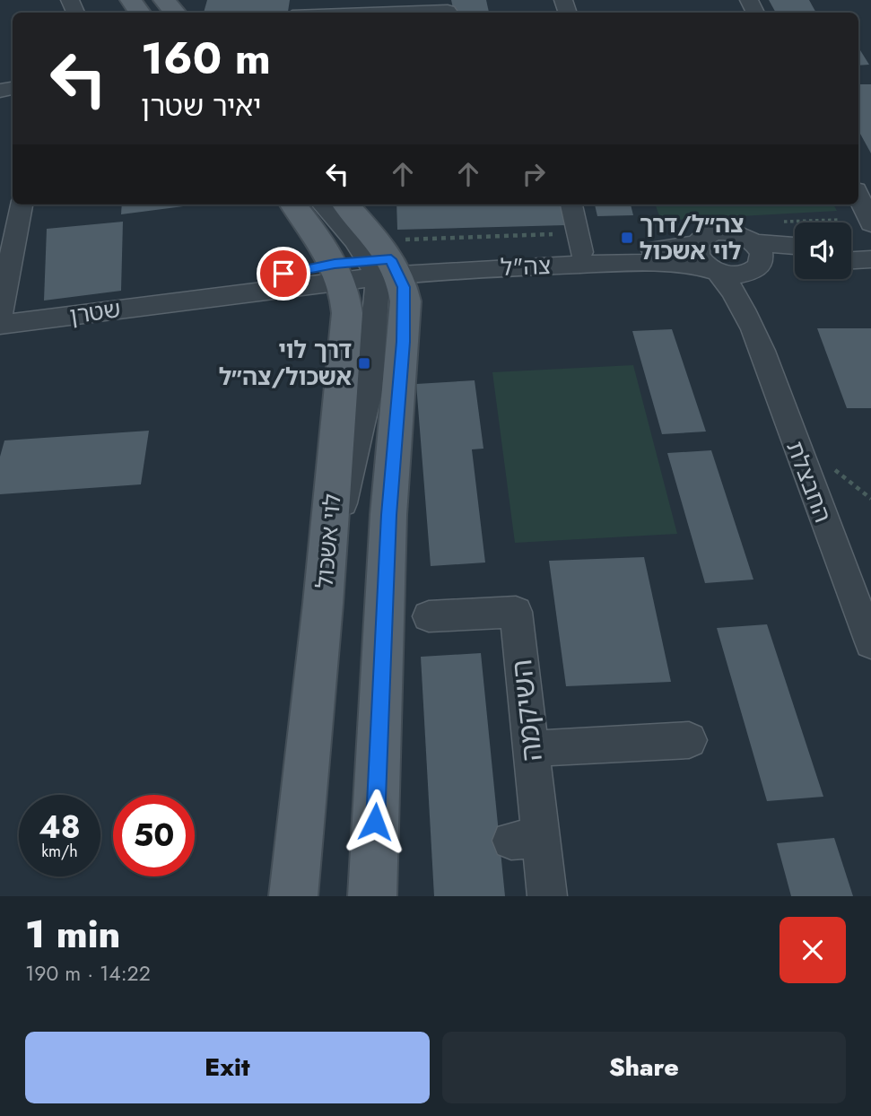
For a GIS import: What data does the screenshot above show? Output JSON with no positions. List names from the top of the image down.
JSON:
{
  "streets": {
    "main road": ["לוי אשכול"],
    "street": [
      "צה\"ל",
      "שטרן",
      "החבצלת",
      "השיקמה"
    ]
  },
  "crossings": [
    ["צה\"ל", "שטרן"],
    ["צה\"ל", "לוי אשכול"],
    ["שטרן", "לוי אשכול"]
  ],
  "places": {
    "transit": ["צה״ל/דרך לוי אשכול", "דרך לוי אשכול/צה״ל"]
  },
  "page": {
    "turn": ["160 m", "יאיר שטרן"],
    "speed": "48 km/h",
    "limit": "50",
    "heading": ["1 min", "190 m · 14:22"],
    "buttons": ["Exit", "Share"]
  }
}
